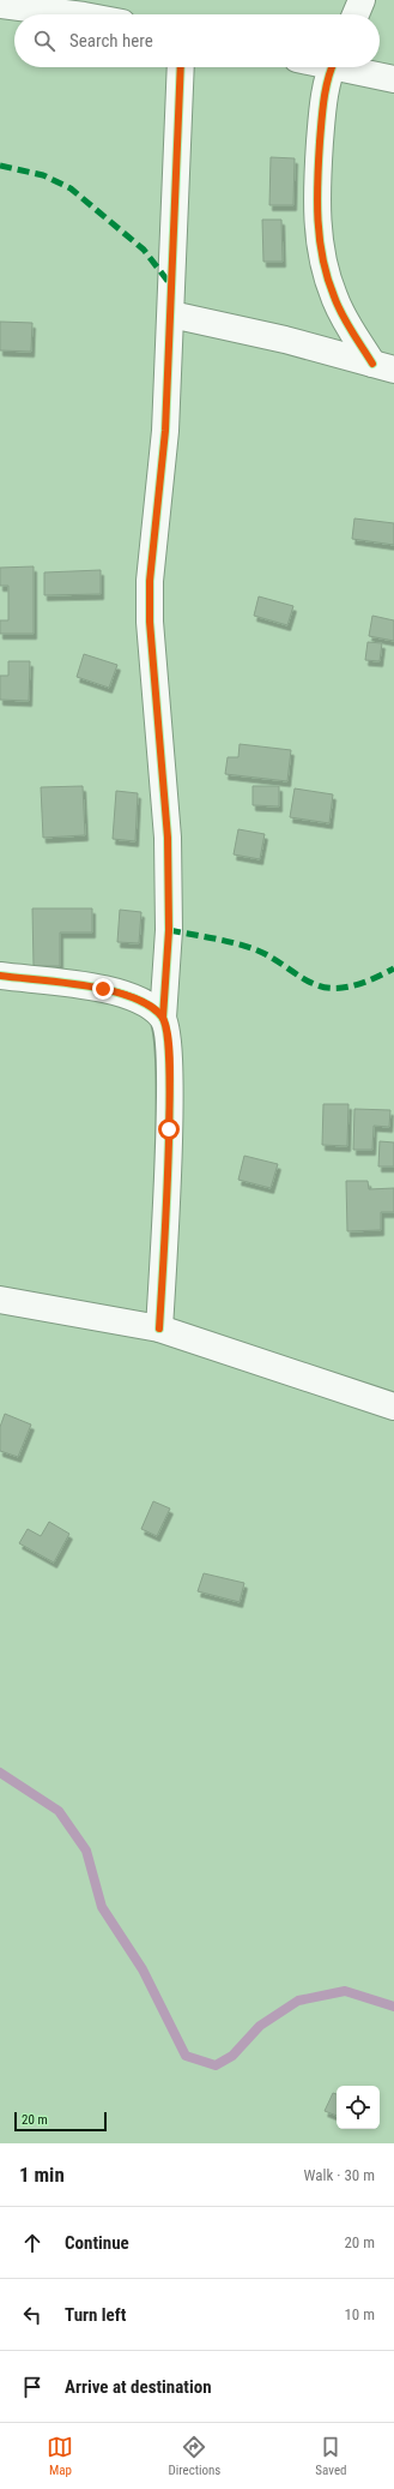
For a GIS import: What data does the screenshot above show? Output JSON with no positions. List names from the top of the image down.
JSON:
{
  "scale_bar": "20 m",
  "page": {
    "search": "Search here",
    "scale": "20 m",
    "heading": ["1 min", "Walk · 30 m"],
    "list": [
      ["Continue", "20 m"],
      ["Turn left", "10 m"],
      "Arrive at destination"
    ],
    "nav": ["Map", "Directions", "Saved"]
  }
}
